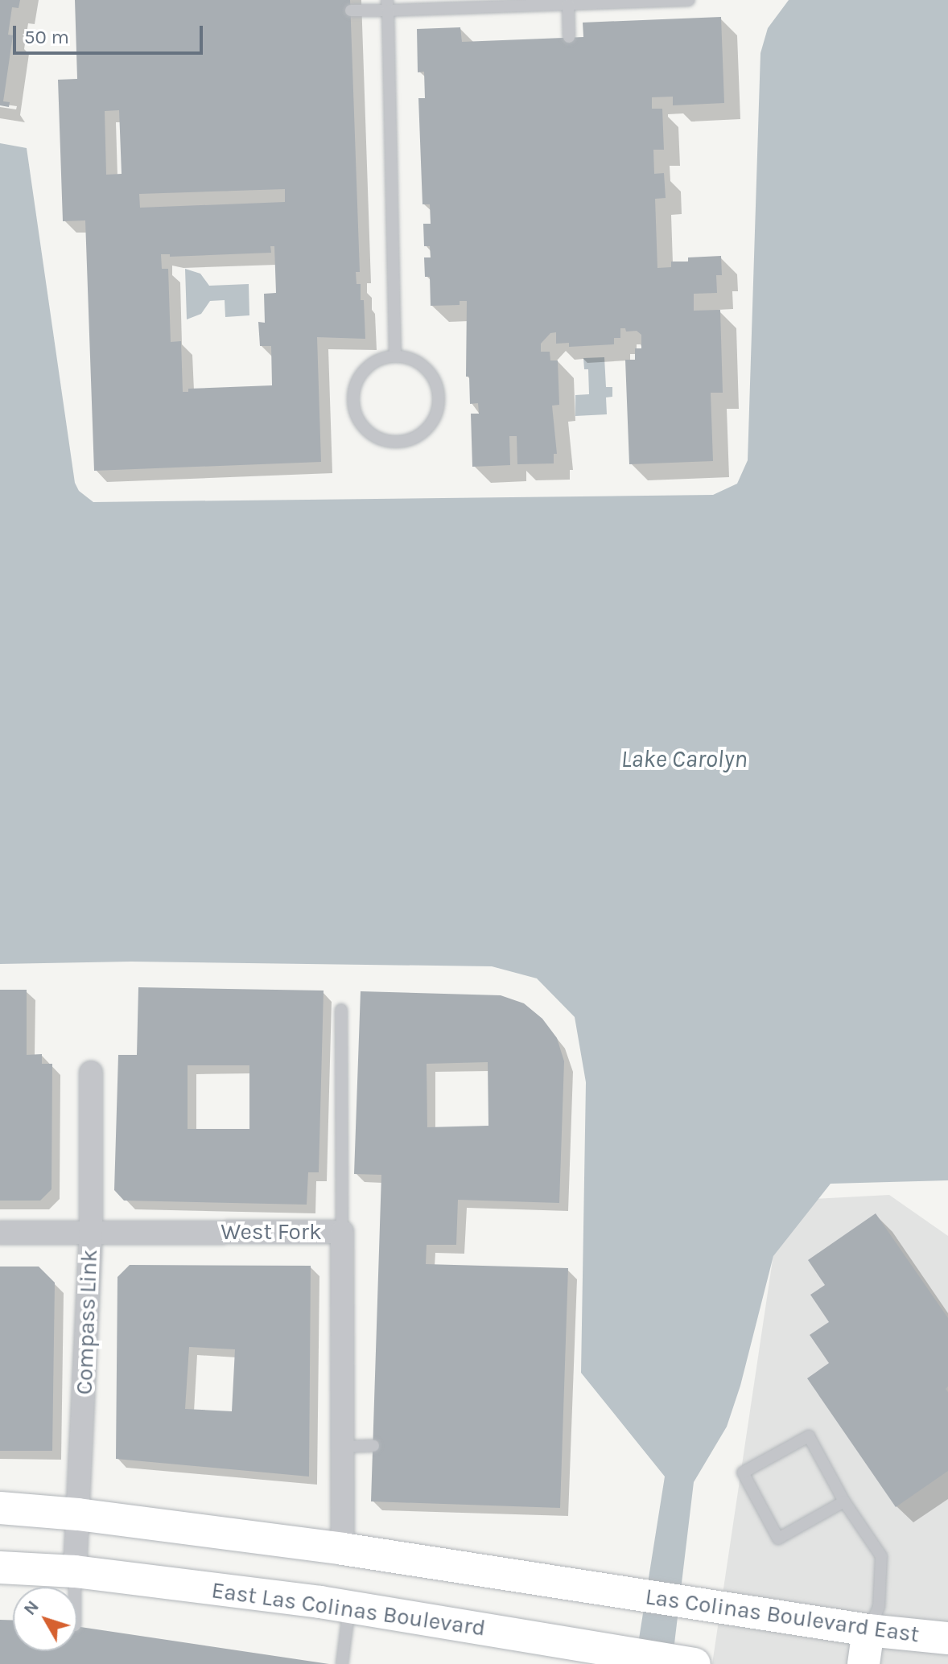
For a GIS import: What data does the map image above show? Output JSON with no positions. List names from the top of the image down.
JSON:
{
  "streets": {
    "main road": ["East Las Colinas Boulevard", "Las Colinas Boulevard East"],
    "street": ["West Fork", "Compass Link"]
  },
  "crossings": [
    ["West Fork", "Compass Link"],
    ["West Fork", "Las Colinas Boulevard East"],
    ["Compass Link", "East Las Colinas Boulevard"]
  ],
  "water": ["Lake Carolyn"],
  "scale_bar": "50 m",
  "north": "top left"
}
